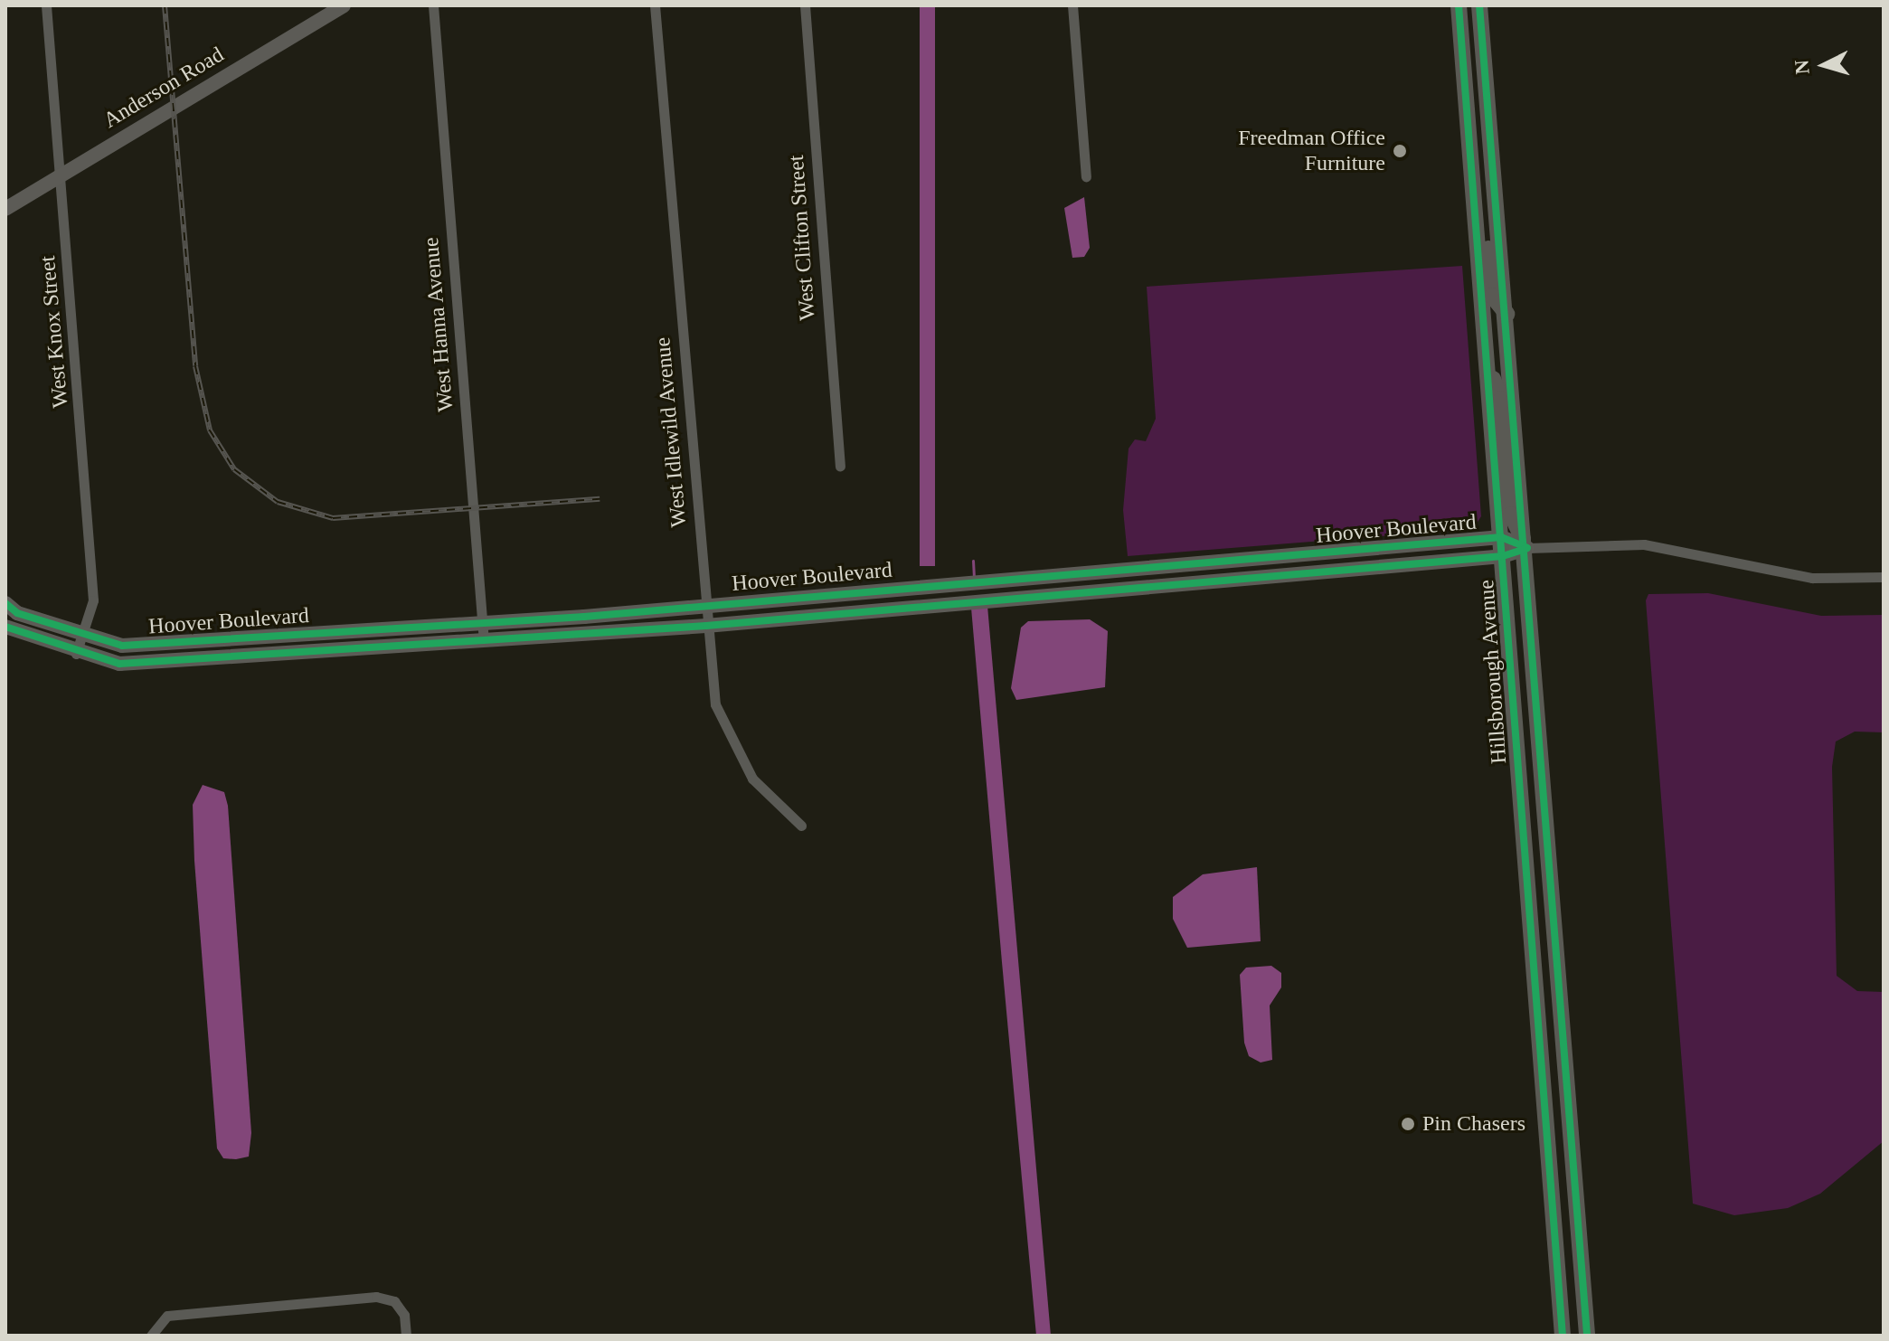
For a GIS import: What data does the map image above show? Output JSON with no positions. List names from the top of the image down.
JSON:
{
  "streets": {
    "main road": ["Anderson Road", "Hoover Boulevard", "Hillsborough Avenue"],
    "street": [
      "West Clifton Street",
      "West Hanna Avenue",
      "West Knox Street",
      "West Idlewild Avenue"
    ]
  },
  "crossings": [
    ["Anderson Road", "West Knox Street"],
    ["West Hanna Avenue", "Hoover Boulevard"],
    ["West Knox Street", "Hoover Boulevard"],
    ["West Idlewild Avenue", "Hoover Boulevard"],
    ["Hoover Boulevard", "Hillsborough Avenue"]
  ],
  "places": ["Freedman Office Furniture", "Pin Chasers"],
  "north": "left"
}
